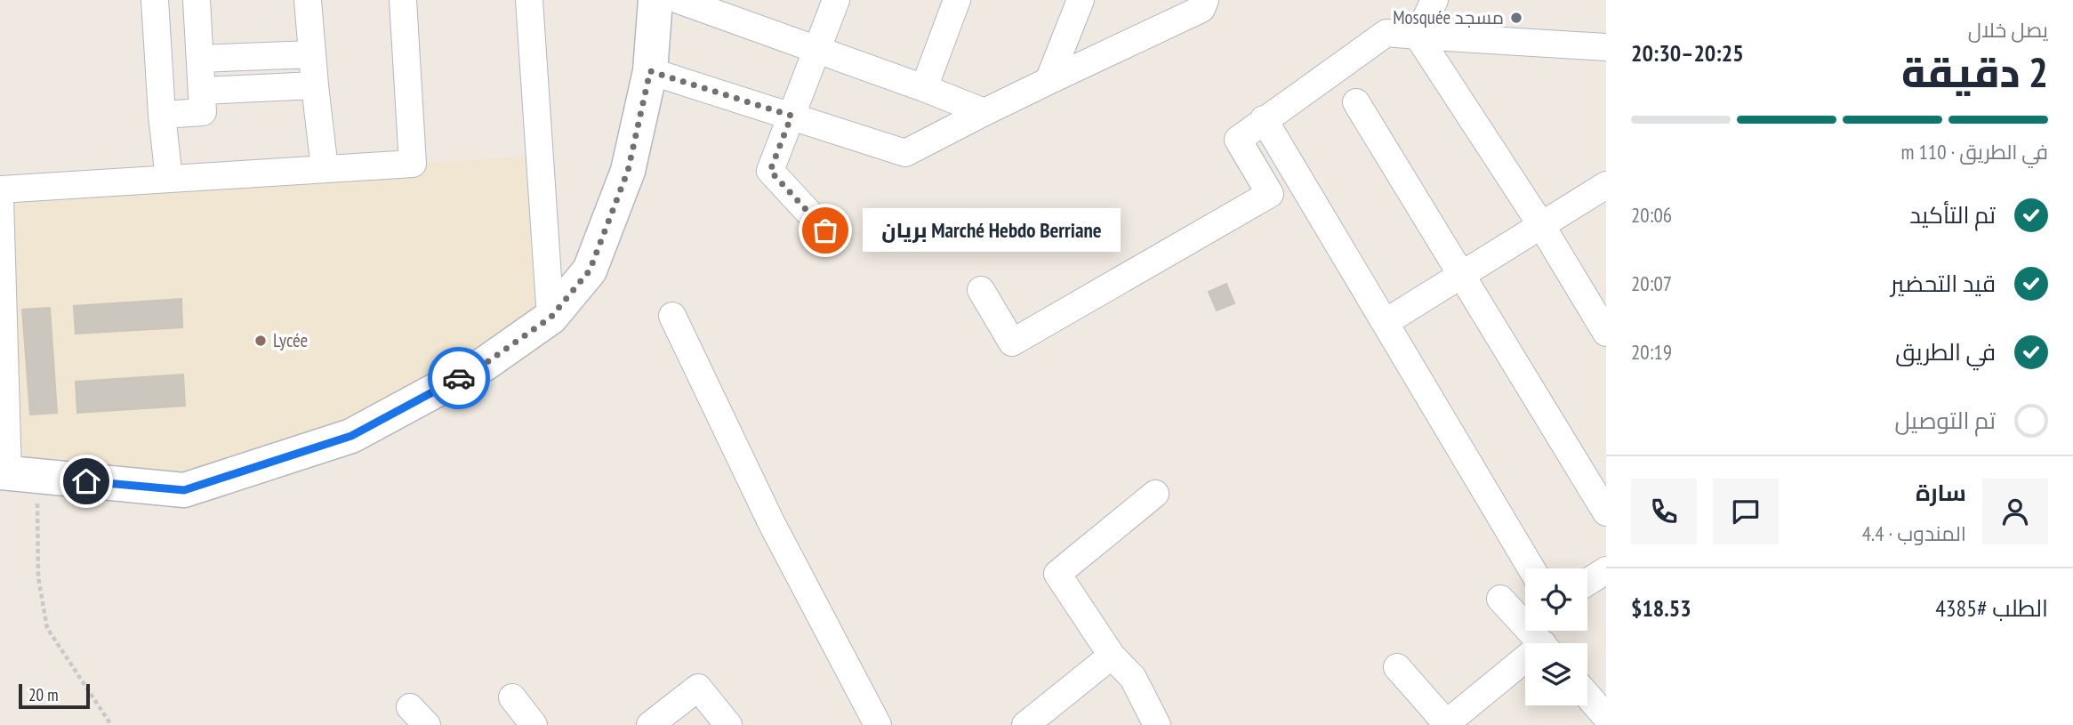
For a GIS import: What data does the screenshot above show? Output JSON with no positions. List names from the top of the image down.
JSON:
{
  "places": ["Mosquée مسجد", "Marché Hebdo Berriane بريان", "Lycée"],
  "scale_bar": "20 m",
  "page": {
    "heading": ["2 دقيقة", "يصل خلال", "20:25–20:30"],
    "panel": [
      "سارة",
      "المندوب · 4.4",
      "الطلب #4385",
      "$18.53"
    ],
    "bar": "في الطريق · 110 m",
    "list": [
      ["تم التأكيد", "20:06"],
      ["قيد التحضير", "20:07"],
      ["في الطريق", "20:19"],
      "تم التوصيل"
    ],
    "bubble": "Marché Hebdo Berriane بريان",
    "scale": "20 m"
  }
}
